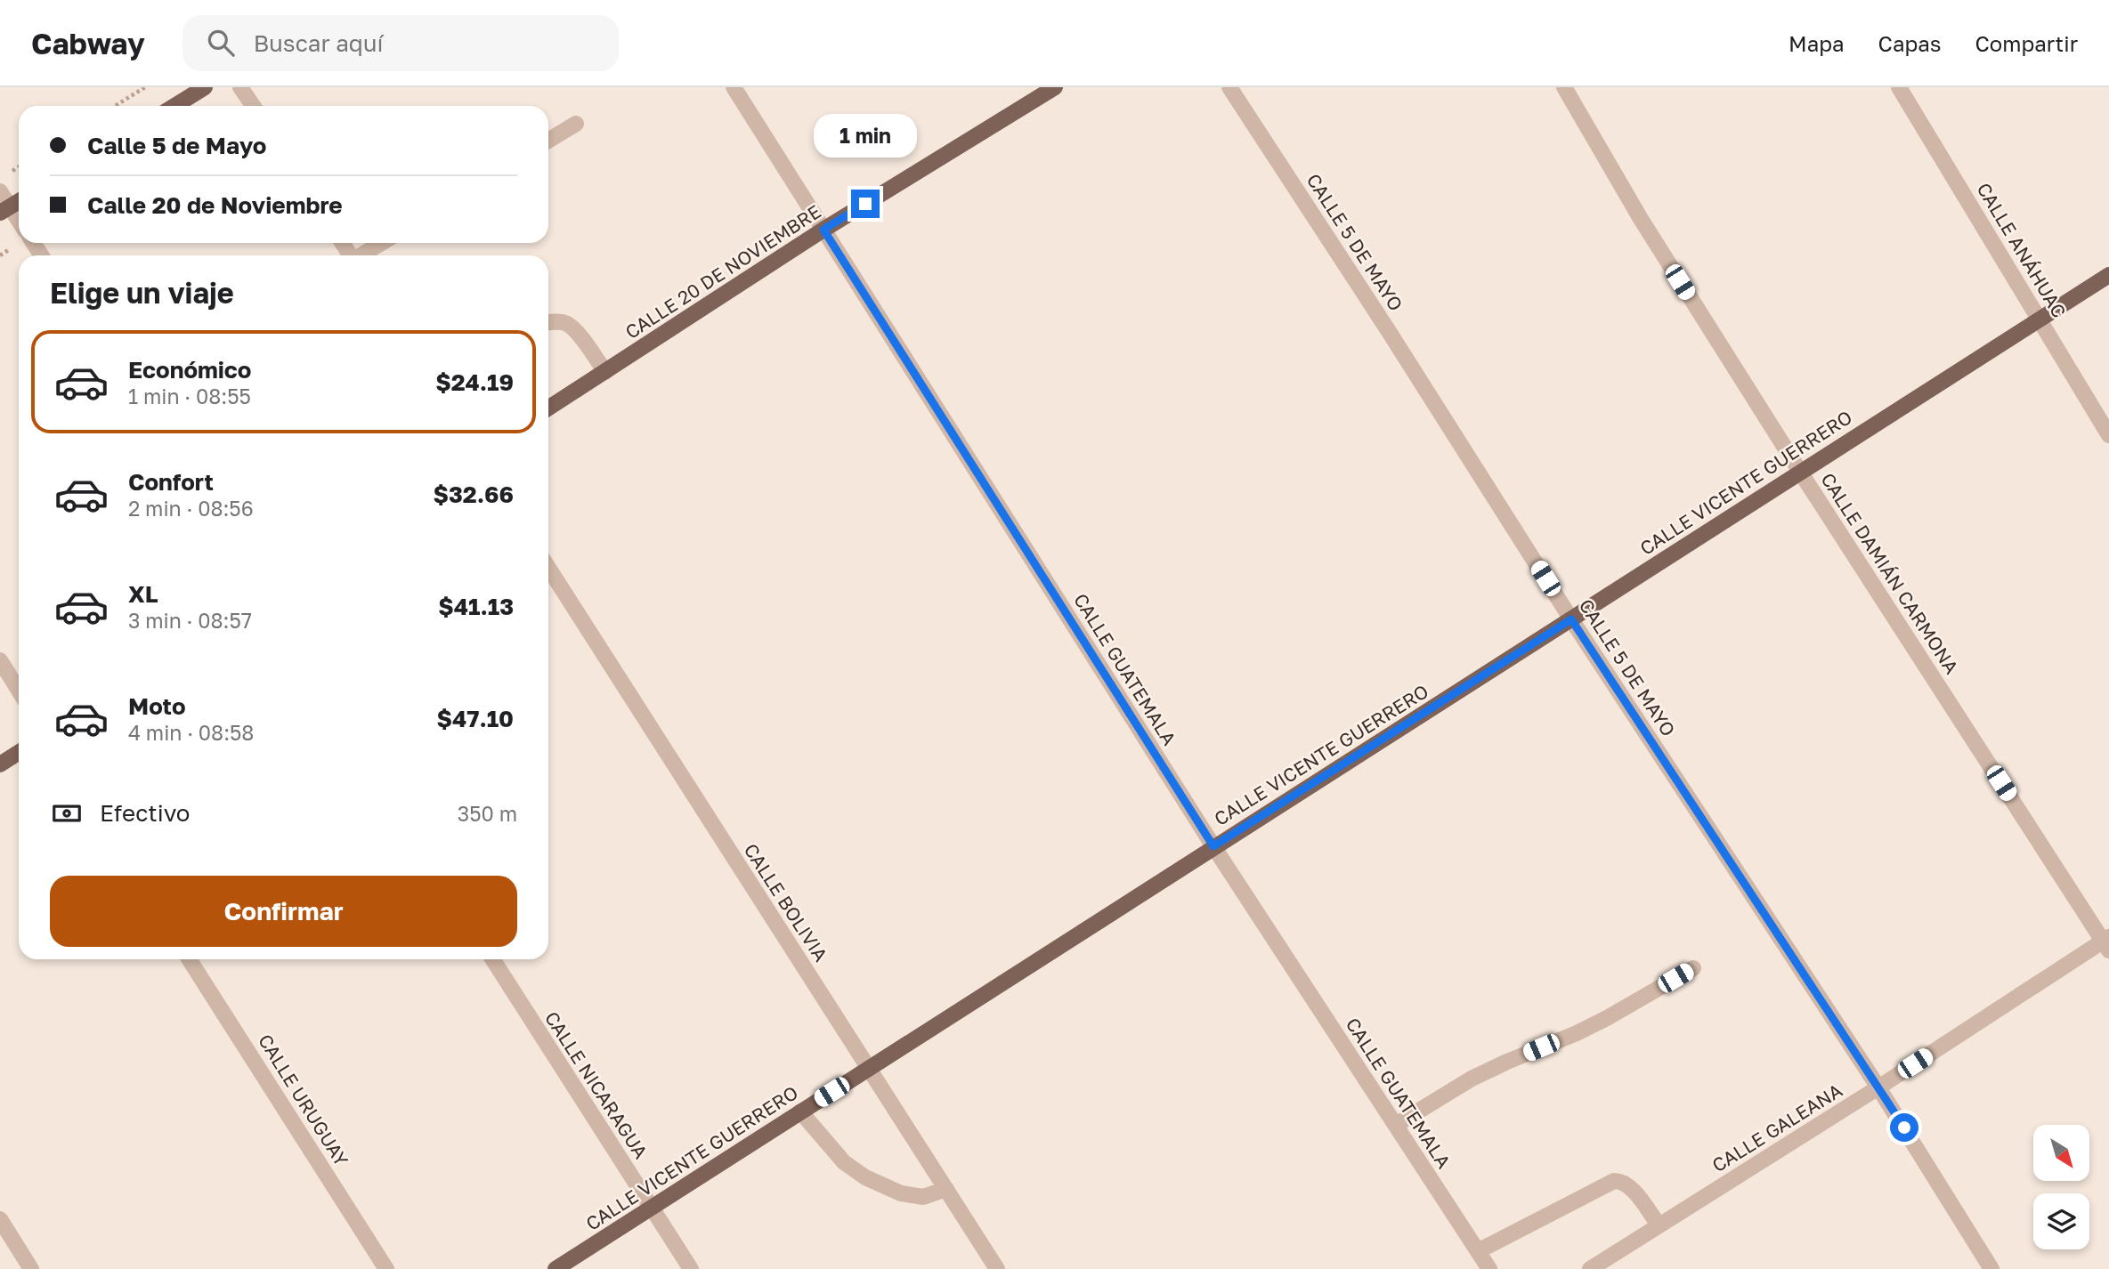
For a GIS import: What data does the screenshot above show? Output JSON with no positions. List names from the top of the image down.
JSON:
{
  "streets": {
    "main road": ["CALLE 20 DE NOVIEMBRE", "CALLE VICENTE GUERRERO"],
    "street": [
      "CALLE 5 DE MAYO",
      "CALLE ANÁHUAC",
      "CALLE DAMIÁN CARMONA",
      "CALLE GUATEMALA",
      "CALLE BOLIVIA",
      "CALLE NICARAGUA",
      "CALLE URUGUAY",
      "CALLE GALEANA"
    ]
  },
  "crossings": [
    ["CALLE 5 DE MAYO", "CALLE VICENTE GUERRERO"],
    ["CALLE 5 DE MAYO", "CALLE GALEANA"],
    ["CALLE ANÁHUAC", "CALLE VICENTE GUERRERO"],
    ["CALLE 20 DE NOVIEMBRE", "CALLE GUATEMALA"],
    ["CALLE VICENTE GUERRERO", "CALLE DAMIÁN CARMONA"],
    ["CALLE VICENTE GUERRERO", "CALLE GUATEMALA"],
    ["CALLE VICENTE GUERRERO", "CALLE BOLIVIA"],
    ["CALLE VICENTE GUERRERO", "CALLE NICARAGUA"],
    ["CALLE DAMIÁN CARMONA", "CALLE GALEANA"]
  ],
  "north": "bottom right",
  "page": {
    "header": "Cabway",
    "search": "Buscar aquí",
    "nav": ["Mapa", "Capas", "Compartir"],
    "banner": ["Calle 5 de Mayo", "Calle 20 de Noviembre"],
    "bubble": "1 min",
    "heading": "Elige un viaje",
    "list": [
      {
        "name": "Económico",
        "note": "1 min · 08:55",
        "value": "$24.19"
      },
      {
        "name": "Confort",
        "note": "2 min · 08:56",
        "value": "$32.66"
      },
      {
        "name": "XL",
        "note": "3 min · 08:57",
        "value": "$41.13"
      },
      {
        "name": "Moto",
        "note": "4 min · 08:58",
        "value": "$47.10"
      }
    ],
    "pay": ["Efectivo", "350 m"],
    "buttons": "Confirmar"
  }
}
